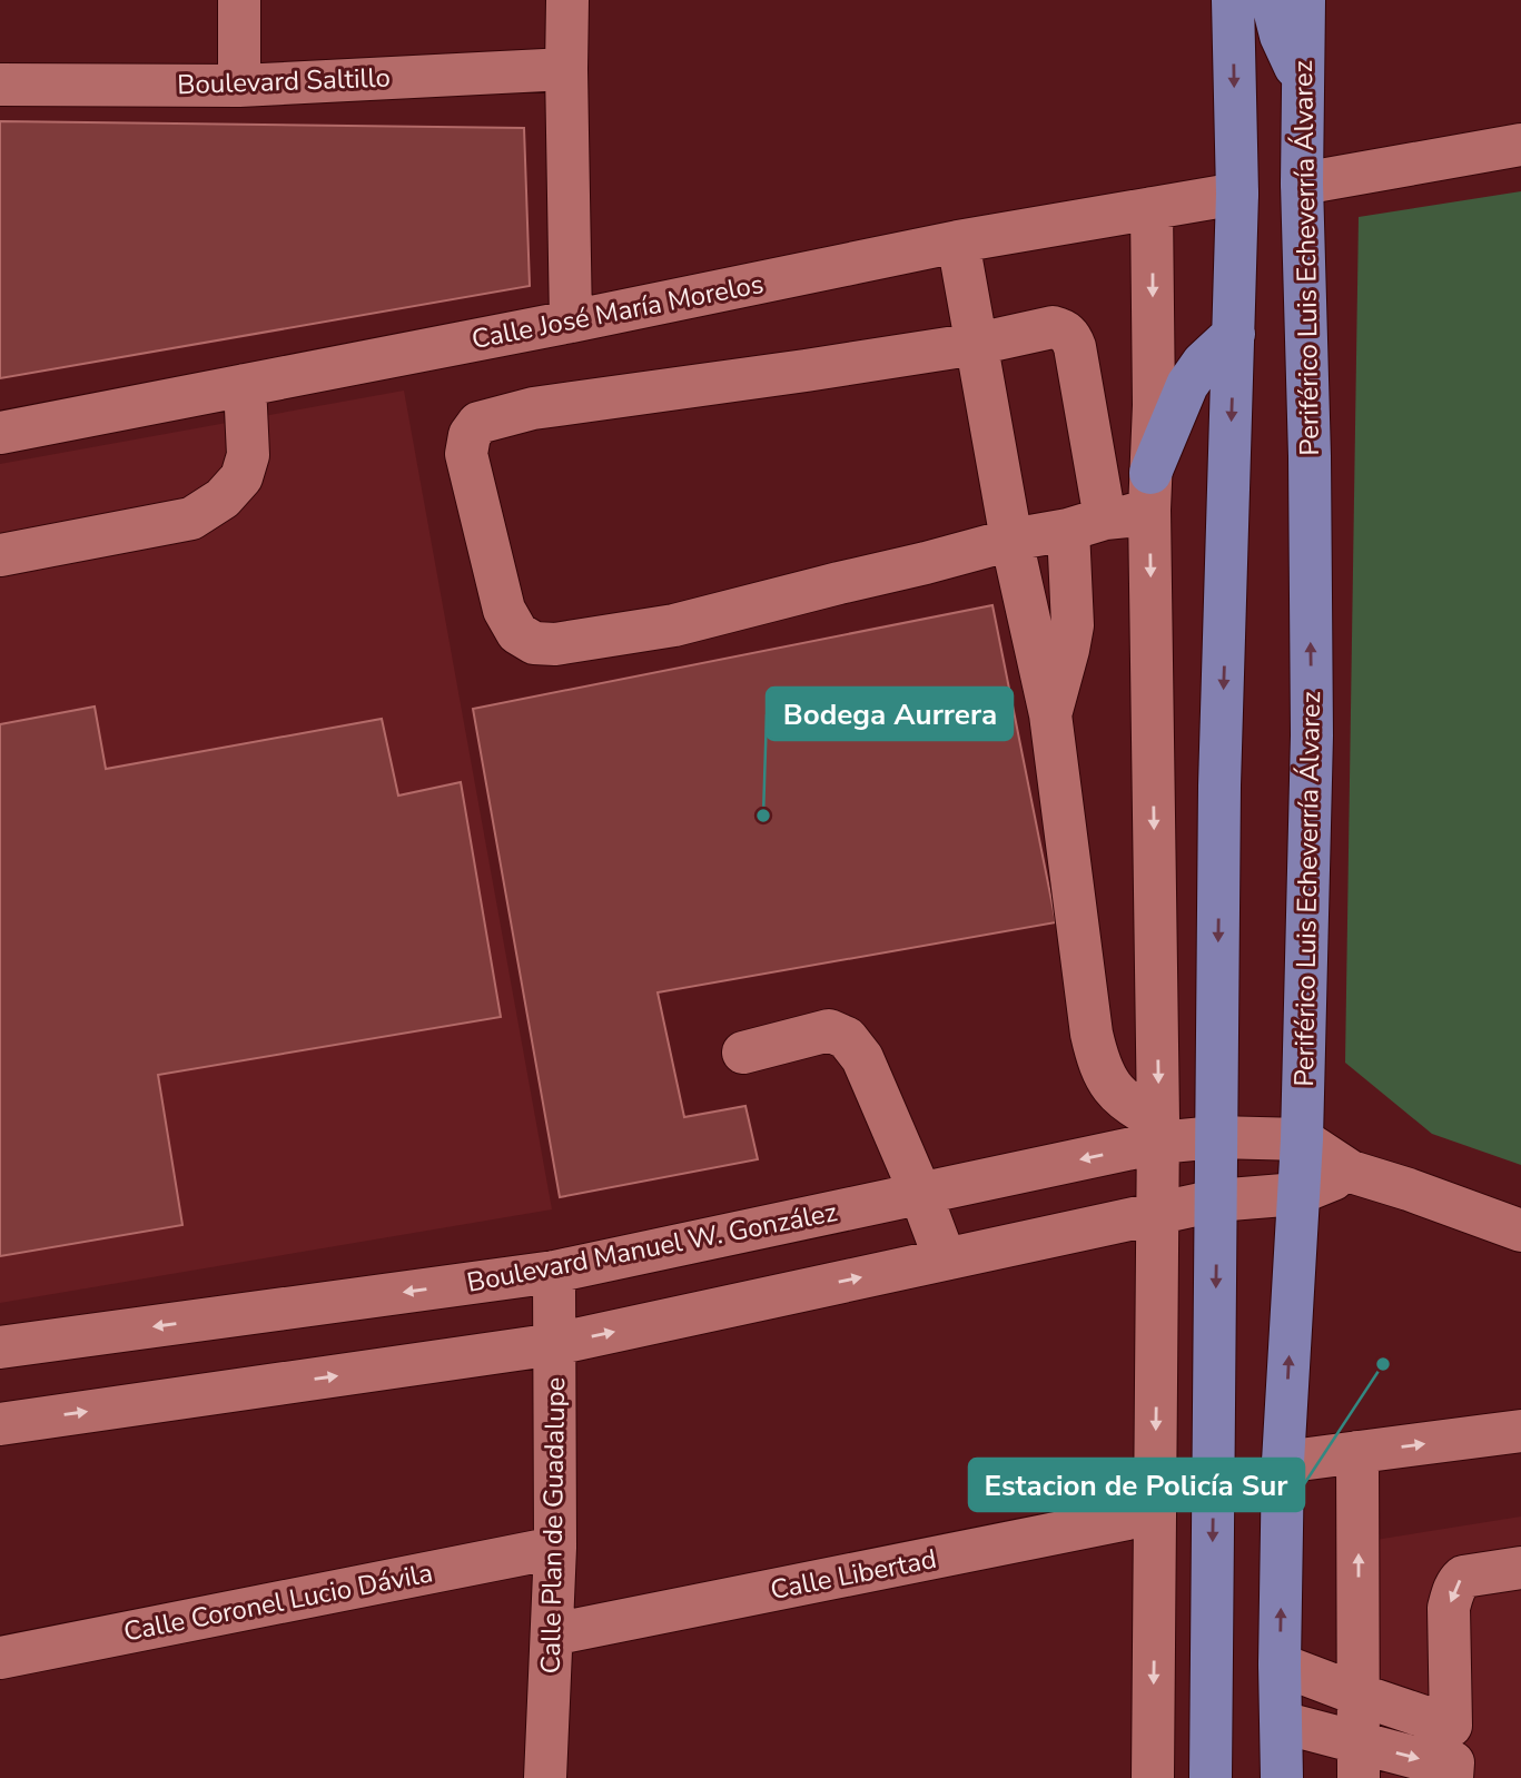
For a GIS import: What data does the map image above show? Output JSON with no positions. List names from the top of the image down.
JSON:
{
  "streets": {
    "main road": ["Periférico Luis Echeverría Álvarez"],
    "street": [
      "Boulevard Saltillo",
      "Calle José María Morelos",
      "Boulevard Manuel W. González",
      "Calle Plan de Guadalupe",
      "Calle Libertad",
      "Calle Coronel Lucio Dávila"
    ]
  },
  "crossings": [
    ["Periférico Luis Echeverría Álvarez", "Boulevard Manuel W. González"],
    ["Boulevard Manuel W. González", "Calle Plan de Guadalupe"],
    ["Calle Plan de Guadalupe", "Calle Libertad"],
    ["Calle Plan de Guadalupe", "Calle Coronel Lucio Dávila"]
  ],
  "places": ["Bodega Aurrera", "Estacion de Policía Sur"]
}
